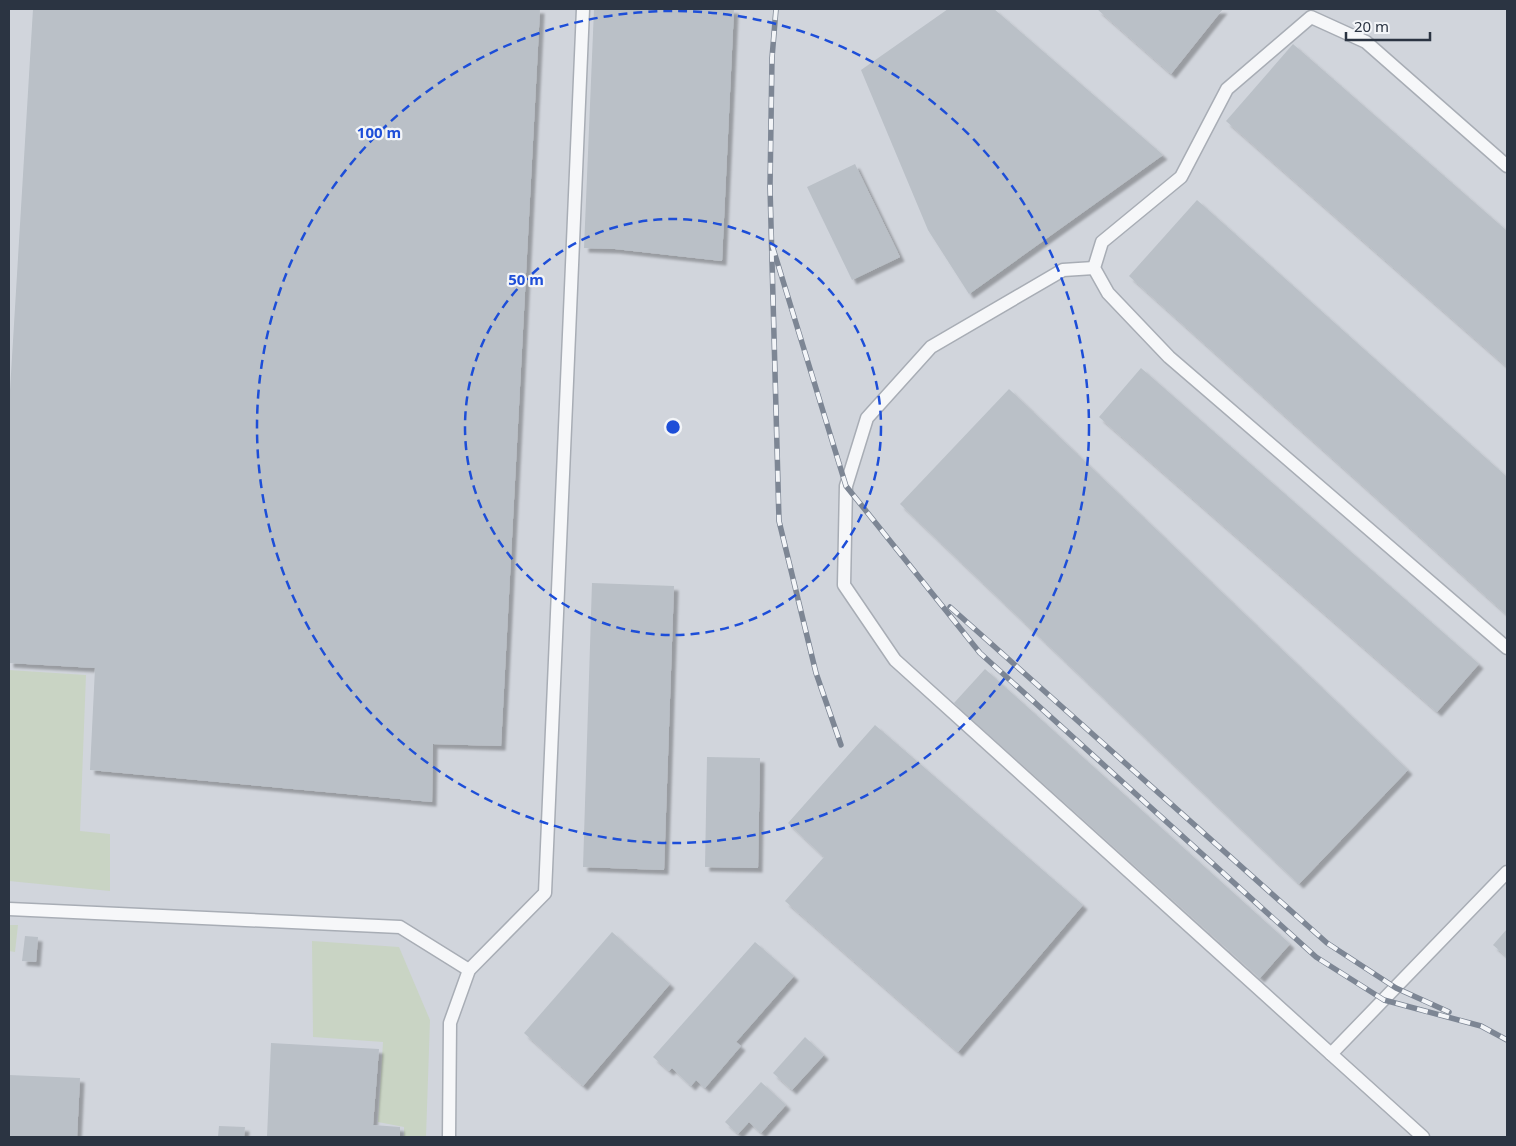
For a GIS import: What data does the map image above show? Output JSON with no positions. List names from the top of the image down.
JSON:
{
  "scale_bar": "20 m",
  "rings": ["100 m", "50 m"]
}
